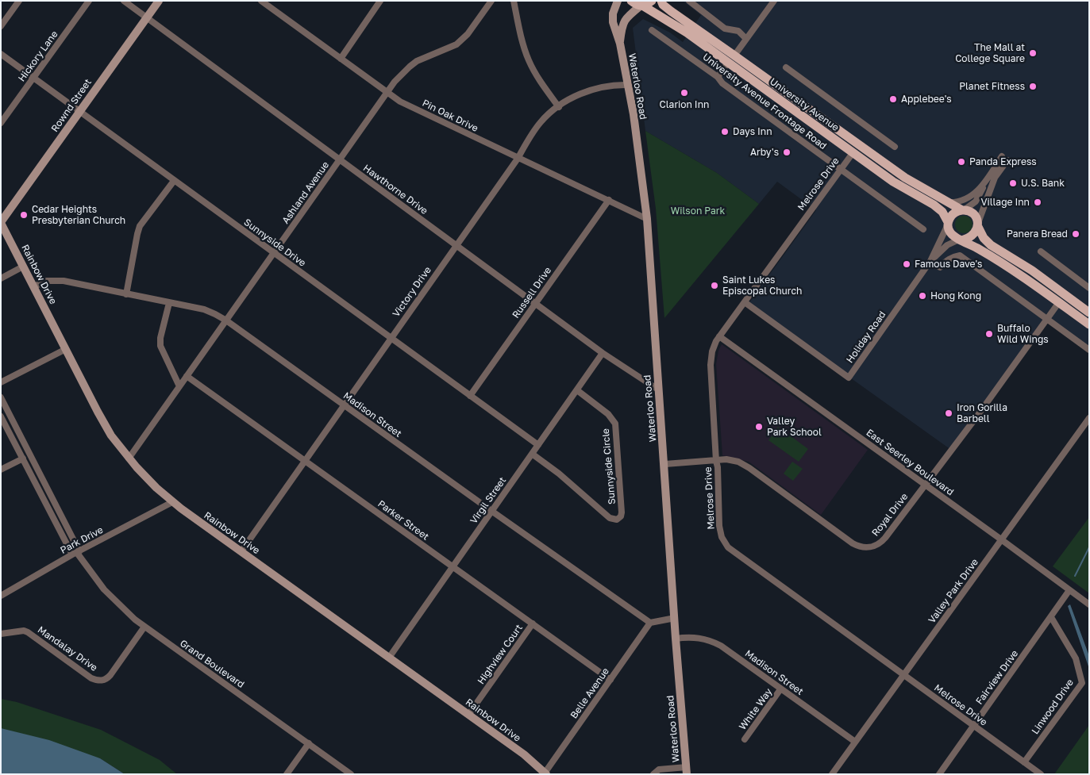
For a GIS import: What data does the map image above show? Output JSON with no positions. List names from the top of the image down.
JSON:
{
  "streets": {
    "main road": [
      "Waterloo Road",
      "University Avenue",
      "Rownd Street",
      "Rainbow Drive"
    ],
    "street": [
      "Hickory Lane",
      "University Avenue Frontage Road",
      "Pin Oak Drive",
      "Melrose Drive",
      "Hawthorne Drive",
      "Ashland Avenue",
      "Sunnyside Drive",
      "Victory Drive",
      "Russell Drive",
      "Holiday Road",
      "Madison Street",
      "East Seerley Boulevard",
      "Sunnyside Circle",
      "Virgil Street",
      "Royal Drive",
      "Parker Street",
      "Park Drive",
      "Valley Park Drive",
      "Mandalay Drive",
      "Highview Court",
      "Grand Boulevard",
      "Fairview Drive",
      "Belle Avenue",
      "Linwood Drive",
      "White Way"
    ]
  },
  "crossings": [
    ["Hickory Lane", "Sunnyside Drive"],
    ["Waterloo Road", "University Avenue"],
    ["Waterloo Road", "Pin Oak Drive"],
    ["Waterloo Road", "Hawthorne Drive"],
    ["Waterloo Road", "Victory Drive"],
    ["Waterloo Road", "Madison Street"],
    ["Waterloo Road", "Royal Drive"],
    ["University Avenue Frontage Road", "Melrose Drive"],
    ["University Avenue", "Melrose Drive"],
    ["University Avenue", "Holiday Road"],
    ["Rownd Street", "Hawthorne Drive"],
    ["Rownd Street", "Sunnyside Drive"],
    ["Rownd Street", "Rainbow Drive"],
    ["Pin Oak Drive", "Ashland Avenue"],
    ["Pin Oak Drive", "Victory Drive"],
    ["Pin Oak Drive", "Russell Drive"],
    ["Melrose Drive", "Holiday Road"],
    ["Melrose Drive", "East Seerley Boulevard"],
    ["Melrose Drive", "Royal Drive"],
    ["Melrose Drive", "Valley Park Drive"],
    ["Melrose Drive", "Fairview Drive"],
    ["Melrose Drive", "Linwood Drive"],
    ["Hawthorne Drive", "Ashland Avenue"],
    ["Hawthorne Drive", "Victory Drive"],
    ["Hawthorne Drive", "Russell Drive"],
    ["Hawthorne Drive", "Virgil Street"],
    ["Ashland Avenue", "Sunnyside Drive"],
    ["Ashland Avenue", "Rainbow Drive"],
    ["Ashland Avenue", "Madison Street"],
    ["Ashland Avenue", "Parker Street"],
    ["Sunnyside Drive", "Victory Drive"],
    ["Sunnyside Drive", "Russell Drive"],
    ["Sunnyside Drive", "Virgil Street"],
    ["Rainbow Drive", "Victory Drive"],
    ["Rainbow Drive", "Madison Street"],
    ["Rainbow Drive", "Virgil Street"],
    ["Rainbow Drive", "Park Drive"],
    ["Rainbow Drive", "Highview Court"],
    ["Rainbow Drive", "Belle Avenue"],
    ["Victory Drive", "Madison Street"],
    ["Victory Drive", "Parker Street"],
    ["Madison Street", "Virgil Street"],
    ["Madison Street", "Valley Park Drive"],
    ["Madison Street", "Belle Avenue"],
    ["Madison Street", "White Way"],
    ["East Seerley Boulevard", "Royal Drive"],
    ["East Seerley Boulevard", "Valley Park Drive"],
    ["East Seerley Boulevard", "Fairview Drive"],
    ["Sunnyside Circle", "Virgil Street"],
    ["Virgil Street", "Parker Street"],
    ["Parker Street", "Highview Court"],
    ["Parker Street", "Belle Avenue"],
    ["Park Drive", "Grand Boulevard"],
    ["Mandalay Drive", "Grand Boulevard"],
    ["Fairview Drive", "Linwood Drive"]
  ],
  "parks": ["Wilson Park"],
  "places": [
    "The Mall at College Square",
    "Planet Fitness",
    "Clarion Inn",
    "Applebee's",
    "Days Inn",
    "Arby's",
    "Panda Express",
    "U.S. Bank",
    "Village Inn",
    "Cedar Heights Presbyterian Church",
    "Panera Bread",
    "Famous Dave's",
    "Saint Lukes Episcopal Church",
    "Hong Kong",
    "Buffalo Wild Wings",
    "Iron Gorilla Barbell",
    "Valley Park School"
  ]
}
